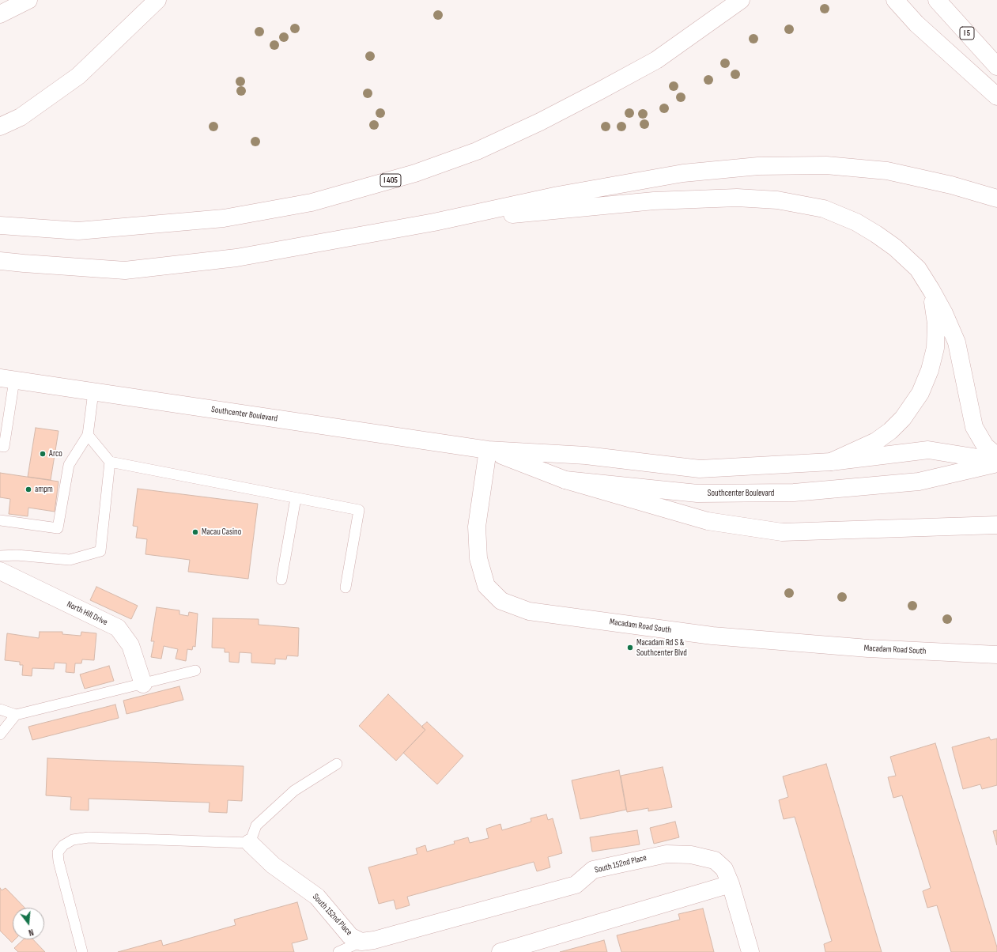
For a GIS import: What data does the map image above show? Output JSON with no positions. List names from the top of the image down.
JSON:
{
  "streets": {
    "main road": [
      "I 5",
      "I 405",
      "Southcenter Boulevard",
      "North Hill Drive",
      "Macadam Road South",
      "South 152nd Place"
    ]
  },
  "crossings": [
    ["Southcenter Boulevard", "Macadam Road South"]
  ],
  "places": [
    "Arco",
    "ampm",
    "Macau Casino",
    "Macadam Rd S & Southcenter Blvd"
  ],
  "north": "bottom"
}
